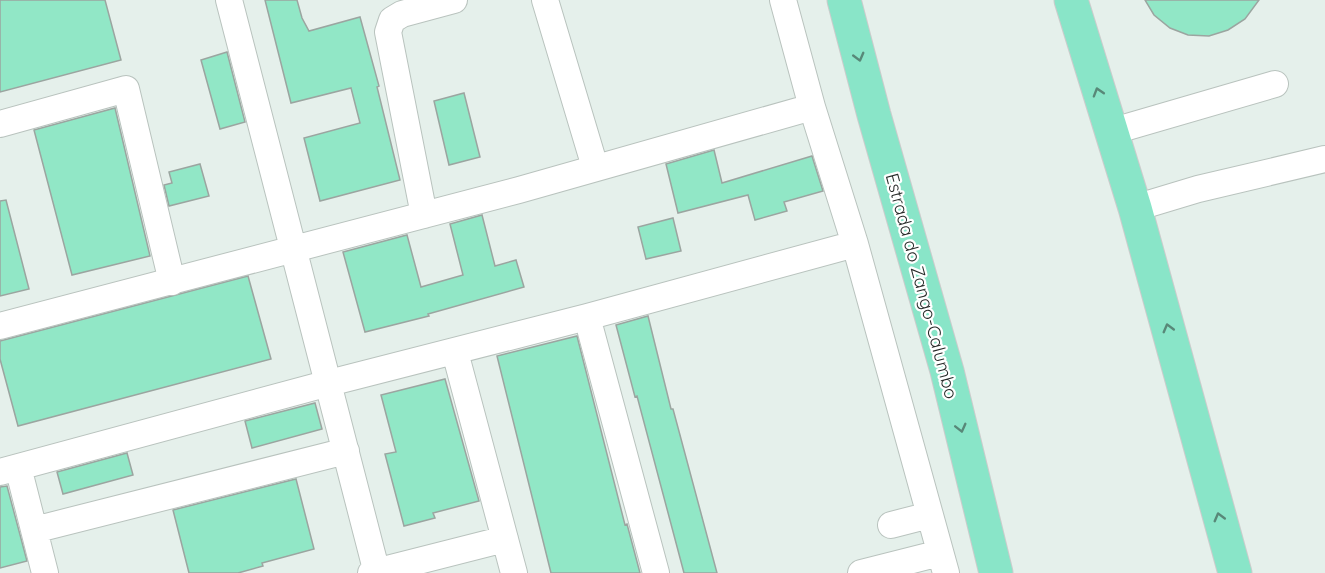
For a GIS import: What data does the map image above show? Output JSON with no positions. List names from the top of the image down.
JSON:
{
  "streets": {
    "main road": ["Estrada do Zango-Calumbo"]
  }
}
